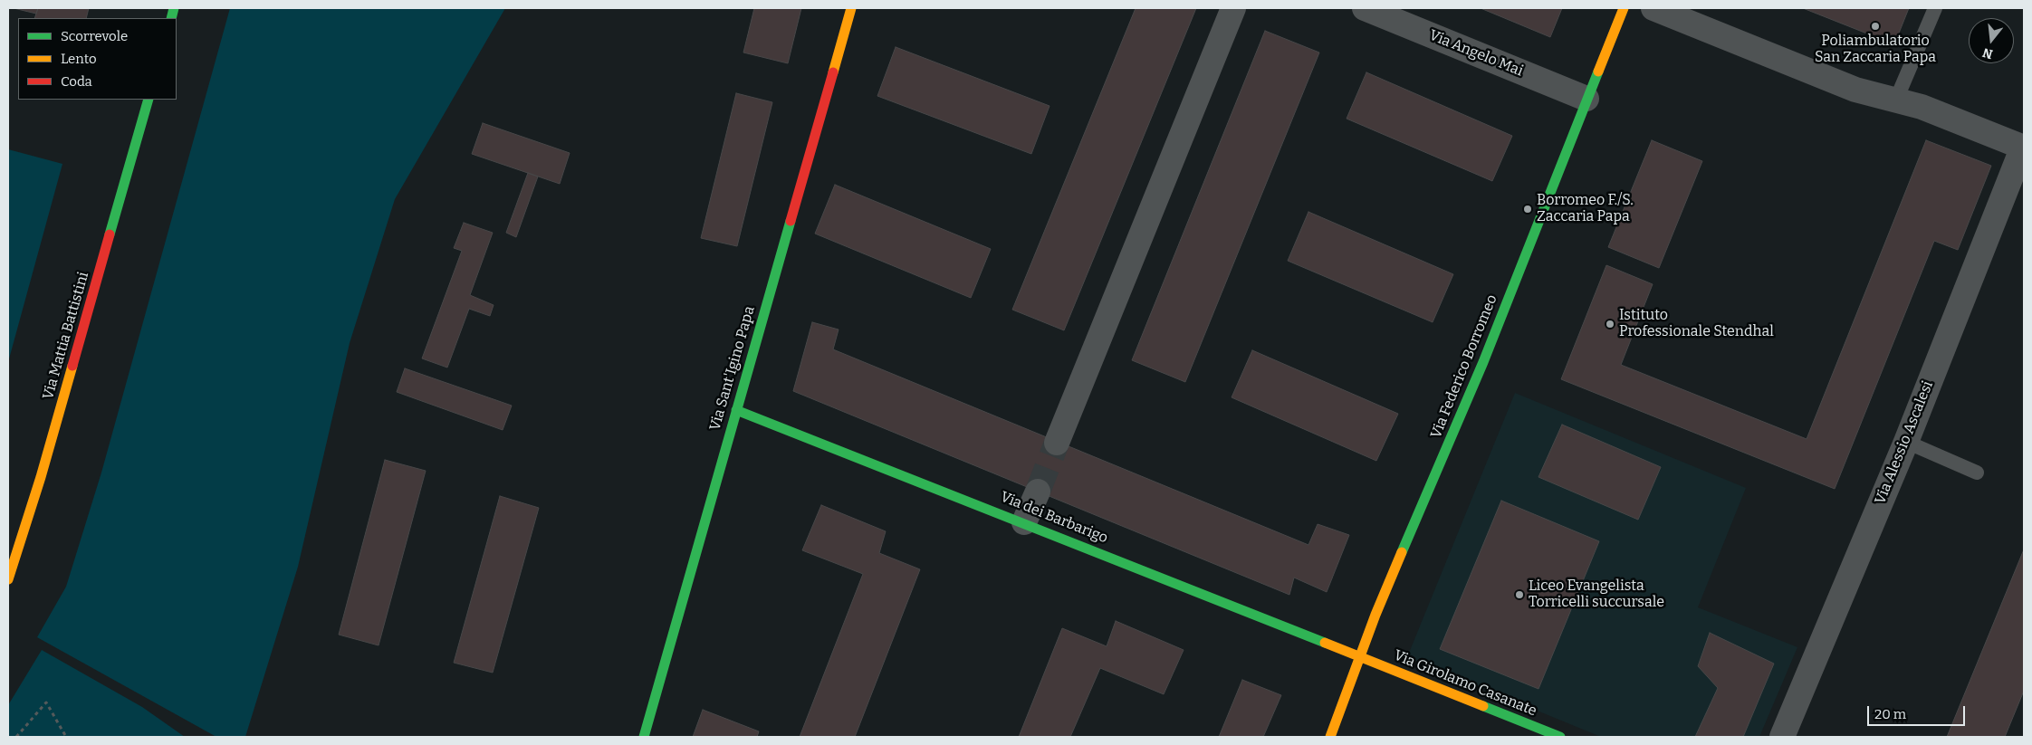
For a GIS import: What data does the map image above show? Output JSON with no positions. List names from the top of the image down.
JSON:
{
  "streets": {
    "street": [
      "Via Angelo Mai",
      "Via Mattia Battistini",
      "Via Federico Borromeo",
      "Via Sant'Igino Papa",
      "Via Alessio Ascalesi",
      "Via dei Barbarigo",
      "Via Girolamo Casanate"
    ]
  },
  "crossings": [
    ["Via Angelo Mai", "Via Federico Borromeo"],
    ["Via Federico Borromeo", "Via dei Barbarigo"],
    ["Via Federico Borromeo", "Via Girolamo Casanate"],
    ["Via Sant'Igino Papa", "Via dei Barbarigo"],
    ["Via dei Barbarigo", "Via Girolamo Casanate"]
  ],
  "places": [
    "Poliambulatorio San Zaccaria Papa",
    "Borromeo F./S. Zaccaria Papa",
    "Istituto Professionale Stendhal",
    "Liceo Evangelista Torricelli succursale"
  ],
  "legend": ["Scorrevole", "Lento", "Coda"],
  "scale_bar": "20 m",
  "north": "bottom"
}
